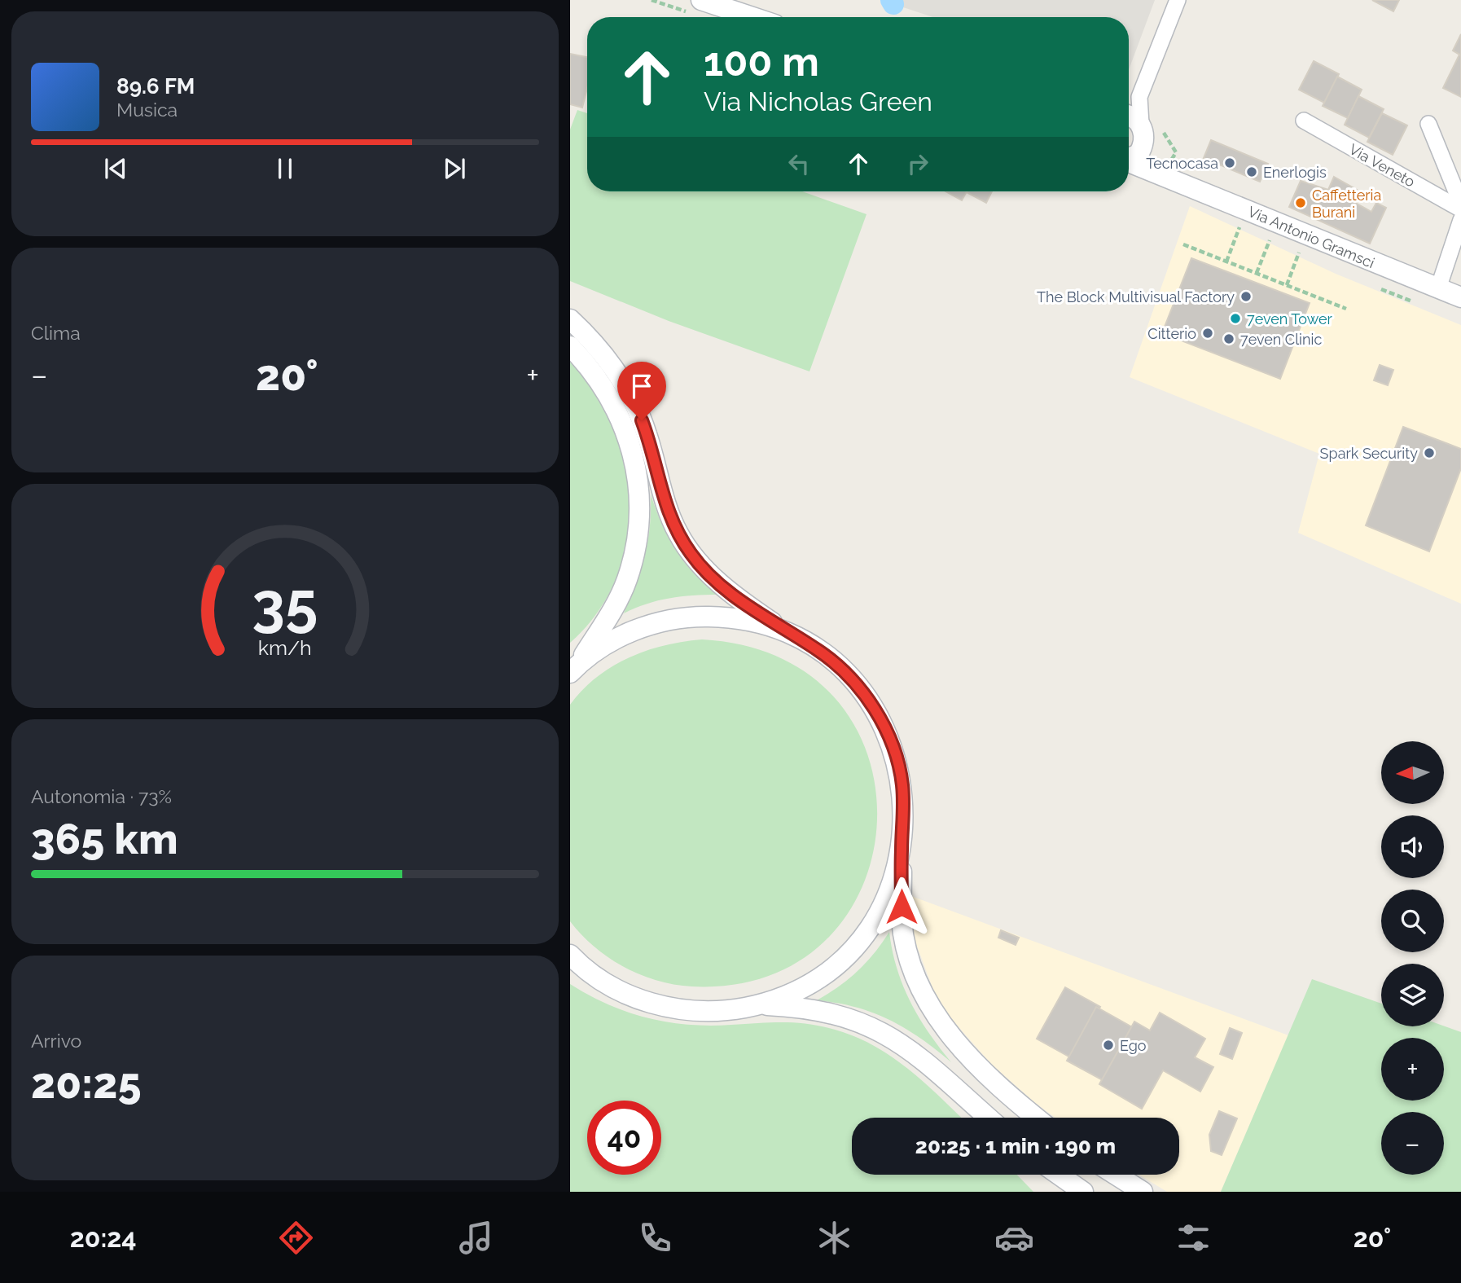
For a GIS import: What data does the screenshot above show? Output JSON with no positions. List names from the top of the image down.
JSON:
{
  "streets": {
    "street": ["Via Veneto", "Via Antonio Gramsci"]
  },
  "places": [
    "Tecnocasa",
    "Enerlogis",
    "Caffetteria Burani",
    "The Block Multivisual Factory",
    "7even Tower",
    "Citterio",
    "7even Clinic",
    "Spark Security",
    "Ego"
  ],
  "north": "left",
  "page": {
    "turn": ["100 m", "Via Nicholas Green"],
    "song": ["89.6 FM", "Musica"],
    "tile": [
      "Clima",
      ["Autonomia · 73%", "365 km"],
      ["Arrivo", "20:25"]
    ],
    "heat": ["−", "20°", "+"],
    "map_buttons": ["+", "−"],
    "limit": "40",
    "trip": "20:25 · 1 min · 190 m",
    "tabs": ["20:24", "20°"],
    "gauge": ["35", "km/h"]
  }
}
